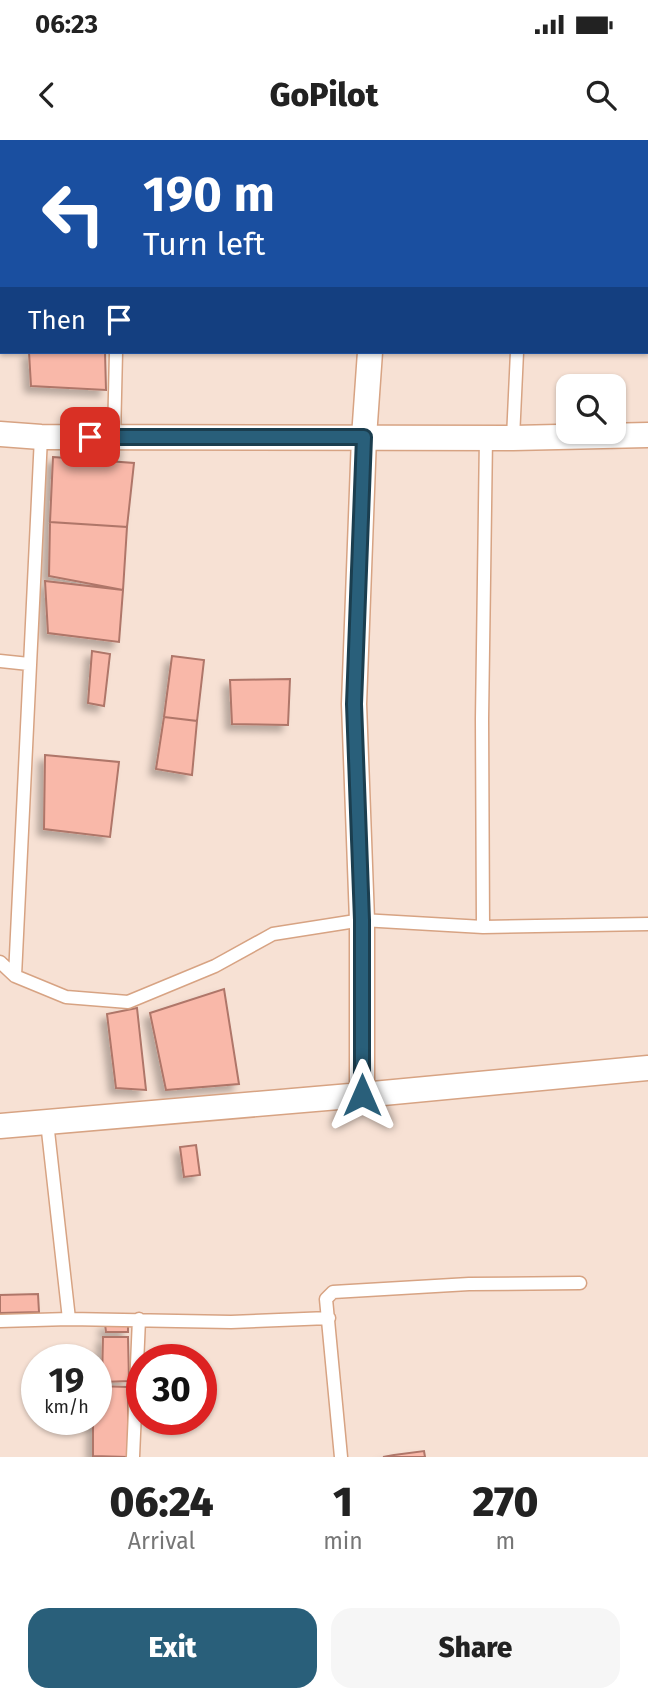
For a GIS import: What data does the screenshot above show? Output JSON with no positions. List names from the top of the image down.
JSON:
{
  "page": {
    "status": "06:23",
    "header": "GoPilot",
    "turn": ["190 m", "Turn left"],
    "then": "Then",
    "speed": "19 km/h",
    "limit": "30",
    "eta": [
      "06:24",
      "Arrival",
      "1",
      "min",
      "270",
      "m"
    ],
    "buttons": ["Exit", "Share"]
  }
}
